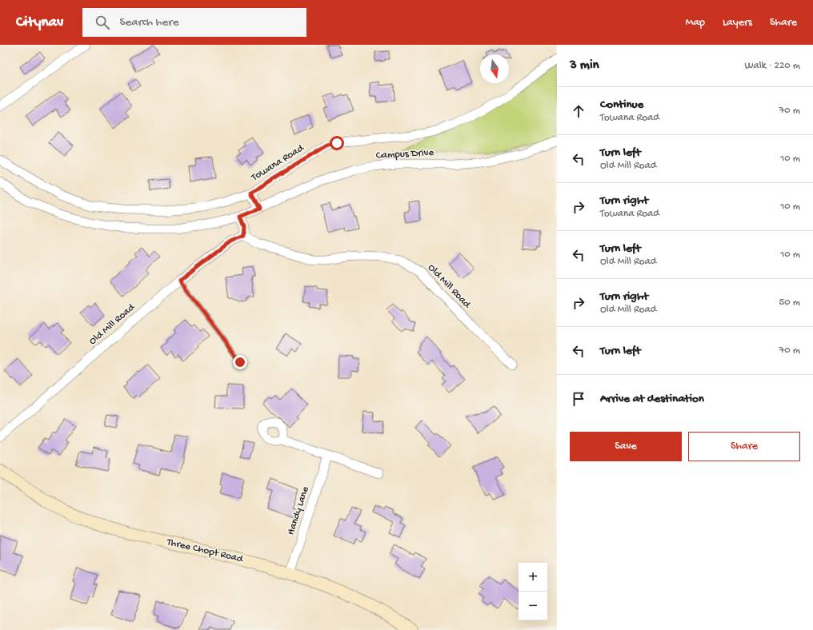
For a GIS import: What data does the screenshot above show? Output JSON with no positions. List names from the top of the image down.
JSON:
{
  "streets": {
    "main road": ["Three Chopt Road"],
    "street": [
      "Campus Drive",
      "Towana Road",
      "Old Mill Road",
      "Handy Lane"
    ]
  },
  "crossings": [
    ["Handy Lane", "Three Chopt Road"]
  ],
  "north": "bottom",
  "page": {
    "header": "Citynav",
    "search": "Search here",
    "nav": ["Map", "Layers", "Share"],
    "heading": ["3 min", "Walk · 220 m"],
    "list": [
      ["Continue", "Towana Road", "70 m"],
      ["Turn left", "Old Mill Road", "10 m"],
      ["Turn right", "Towana Road", "10 m"],
      ["Turn left", "Old Mill Road", "10 m"],
      ["Turn right", "Old Mill Road", "50 m"],
      ["Turn left", "70 m"],
      "Arrive at destination"
    ],
    "buttons": ["Save", "Share"],
    "map_buttons": ["+", "−"]
  }
}
